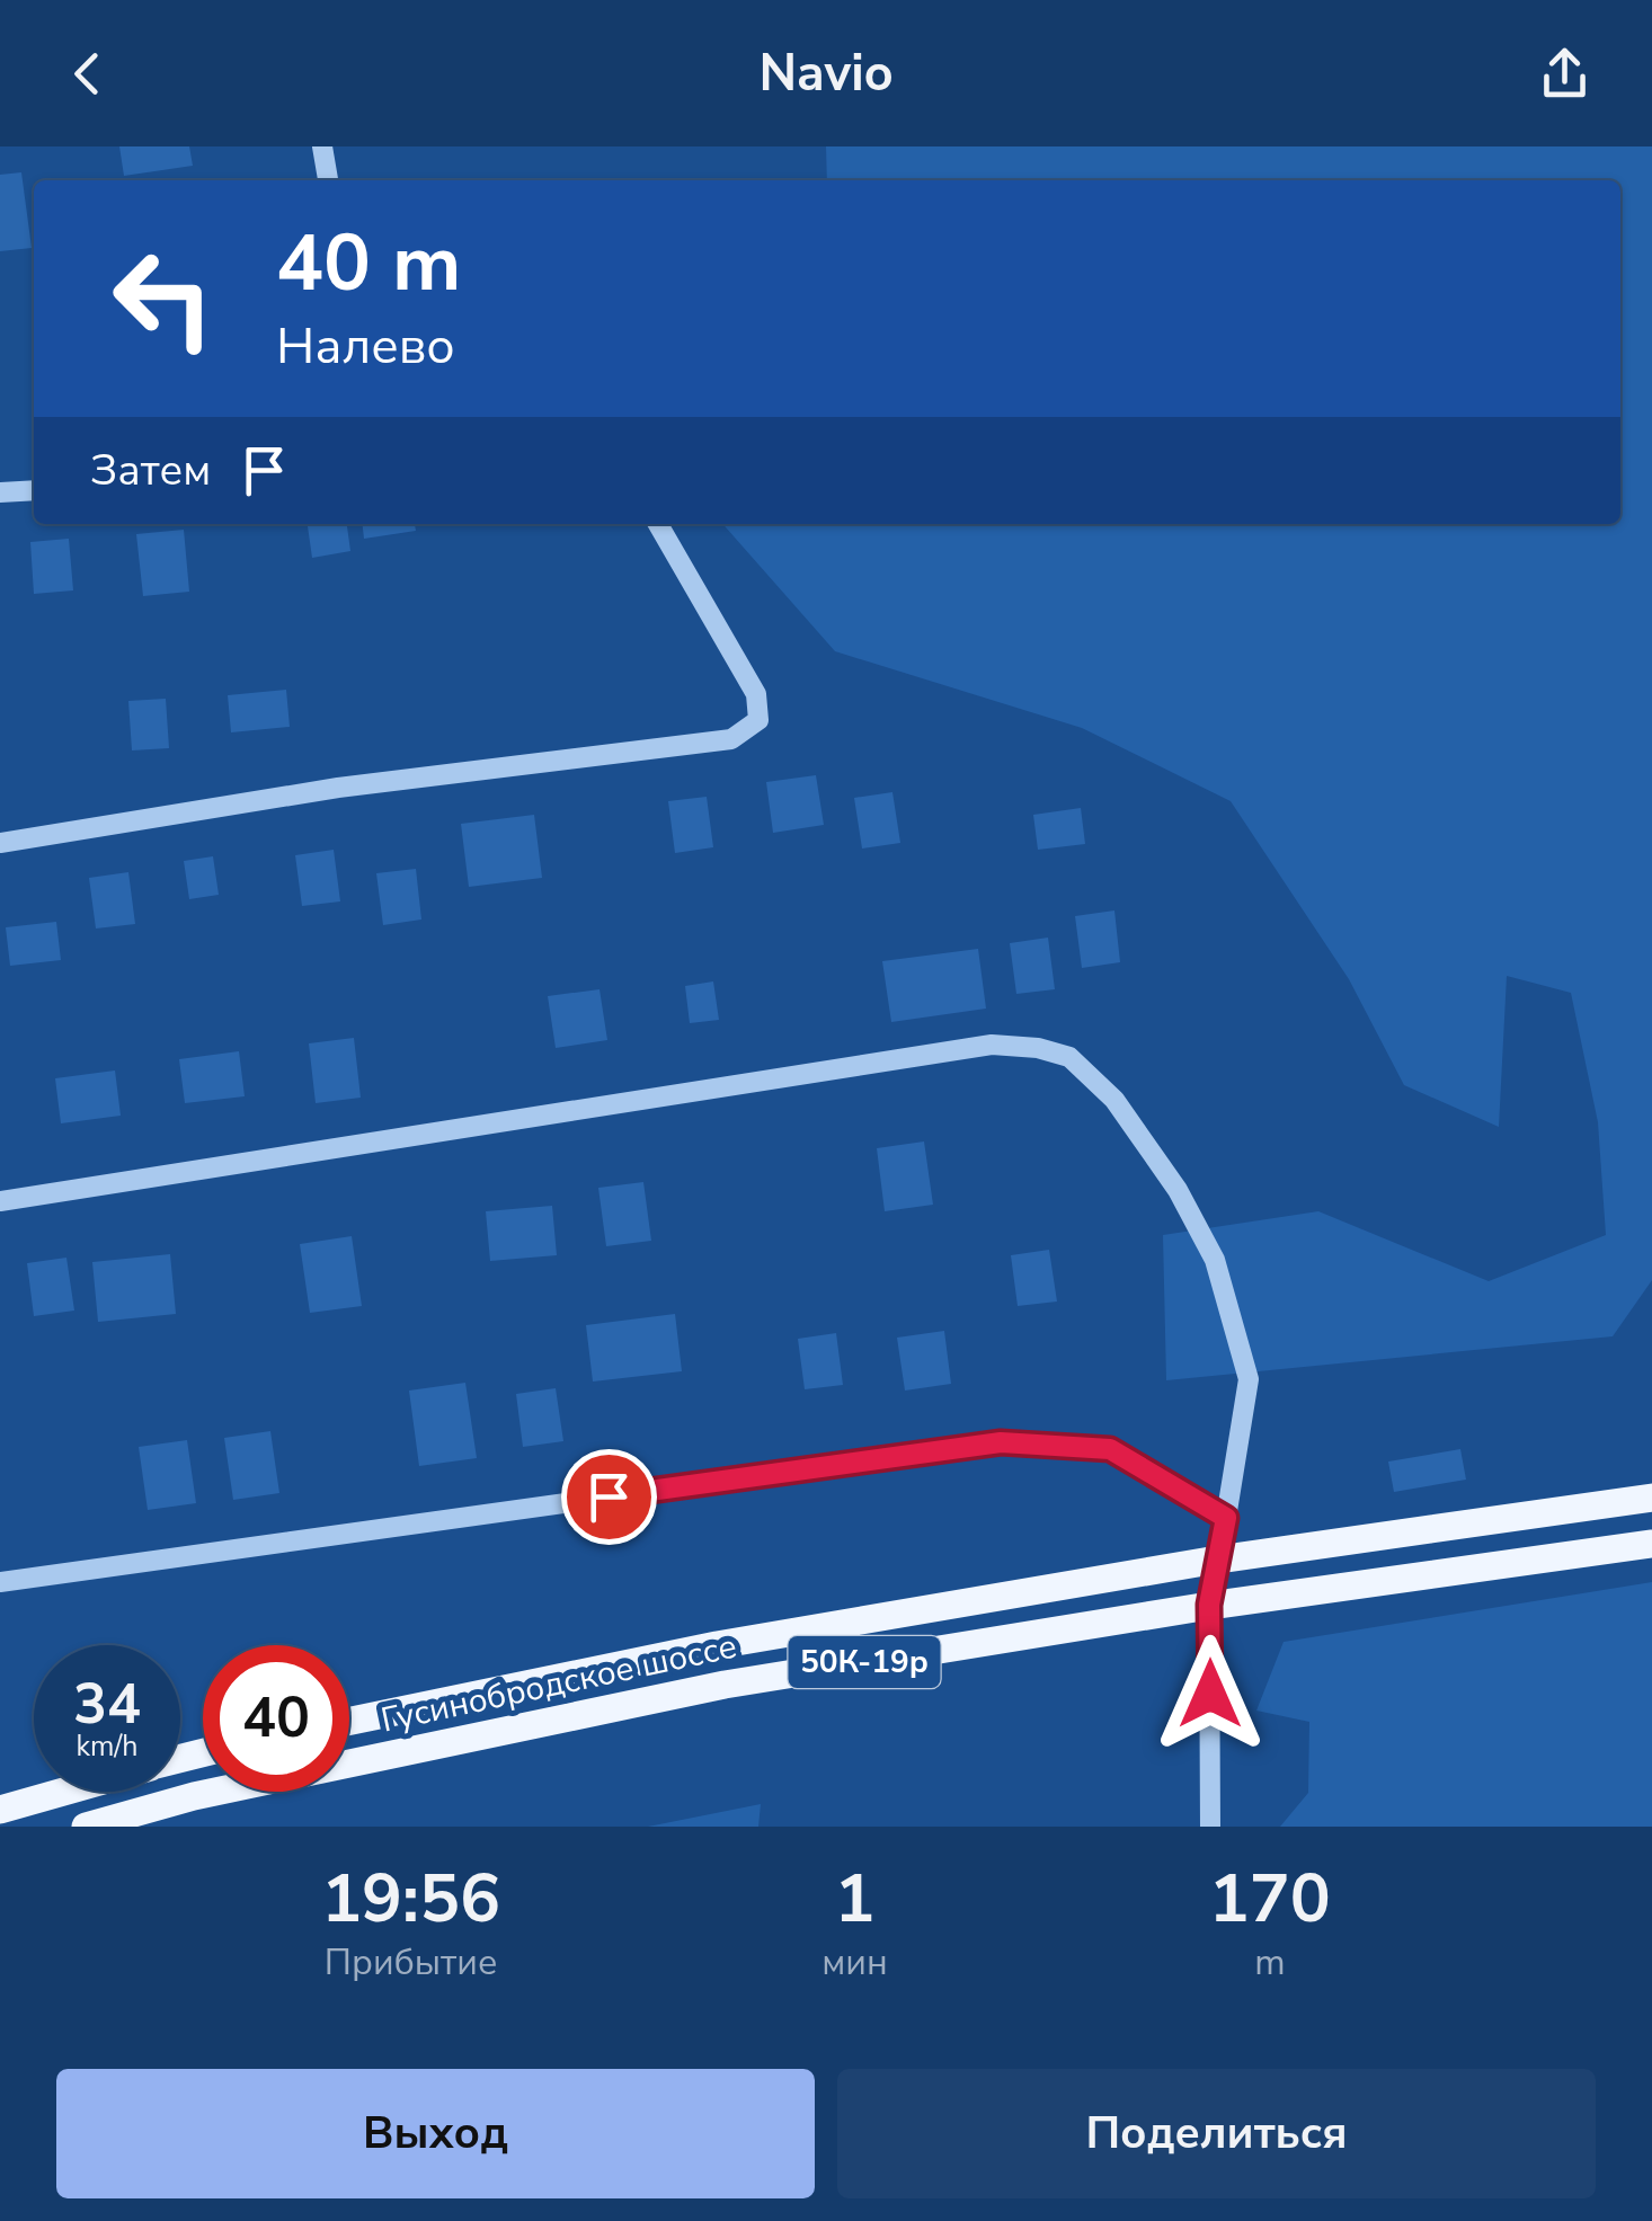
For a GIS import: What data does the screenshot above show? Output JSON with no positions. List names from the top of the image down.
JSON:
{
  "streets": {
    "main road": ["50К-19р", "Гусинобродское шоссе"]
  },
  "page": {
    "header": "Navio",
    "turn": ["40 m", "Налево"],
    "then": "Затем",
    "speed": "34 km/h",
    "limit": "40",
    "eta": [
      "19:56",
      "Прибытие",
      "1",
      "мин",
      "170",
      "m"
    ],
    "buttons": ["Выход", "Поделиться"]
  }
}
